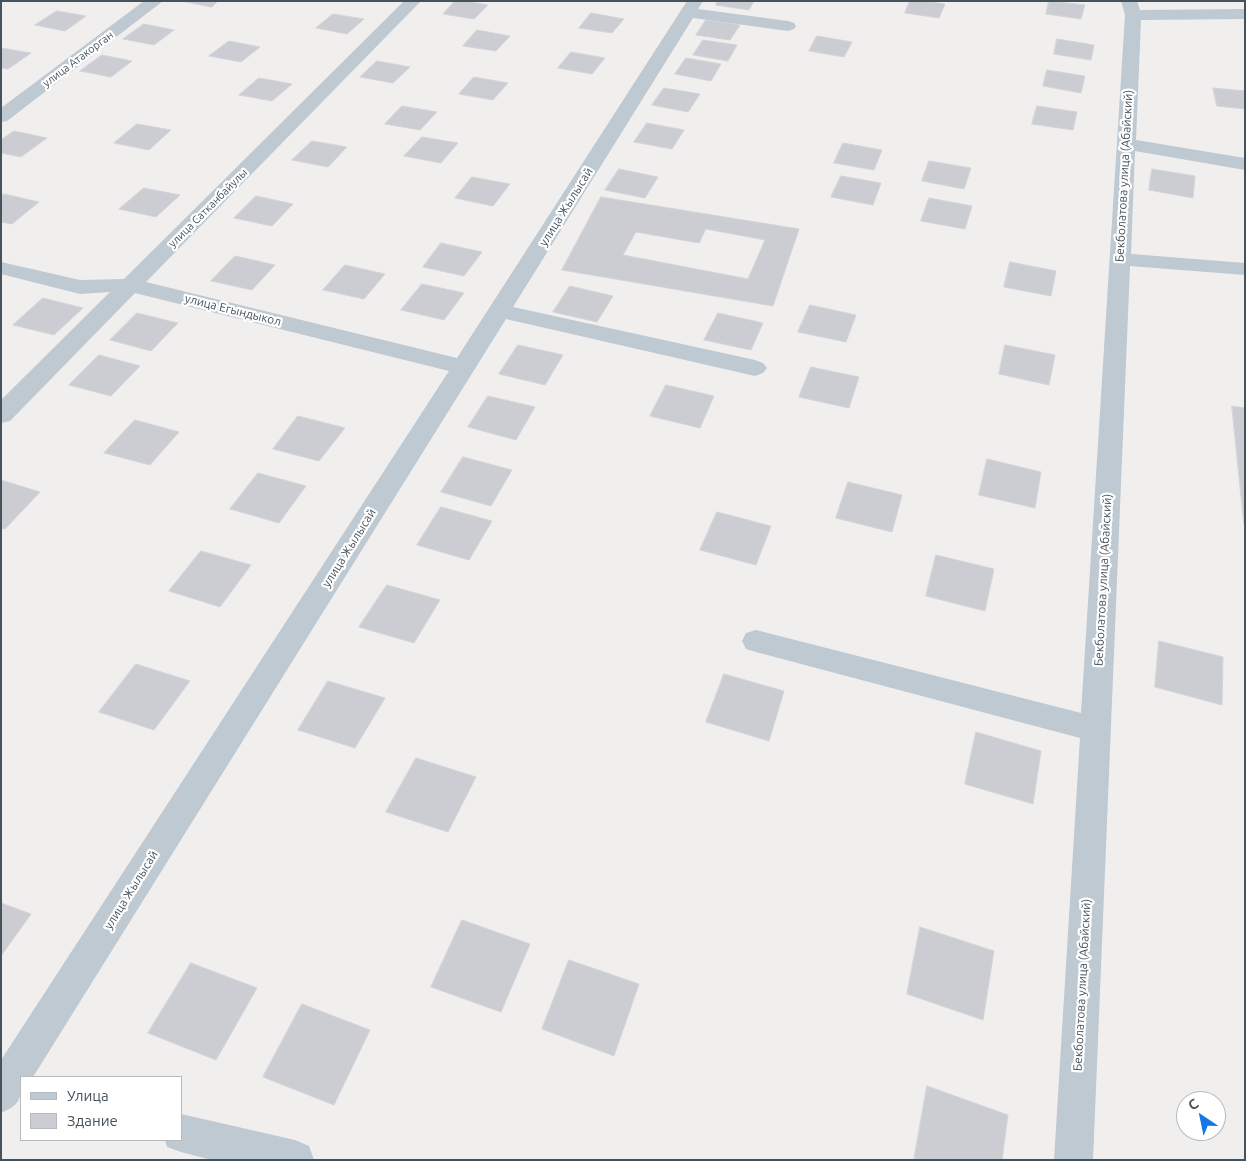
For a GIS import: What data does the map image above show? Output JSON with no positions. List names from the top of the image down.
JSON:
{
  "streets": {
    "street": [
      "улица Атакорган",
      "Бекболатова улица (Абайский)",
      "улица Жылысай",
      "улица Сатканбайулы",
      "улица Егындыкол"
    ]
  },
  "crossings": [
    ["улица Жылысай", "улица Егындыкол"],
    ["улица Сатканбайулы", "улица Егындыкол"]
  ],
  "legend": ["Улица", "Здание"],
  "north": "top left"
}
